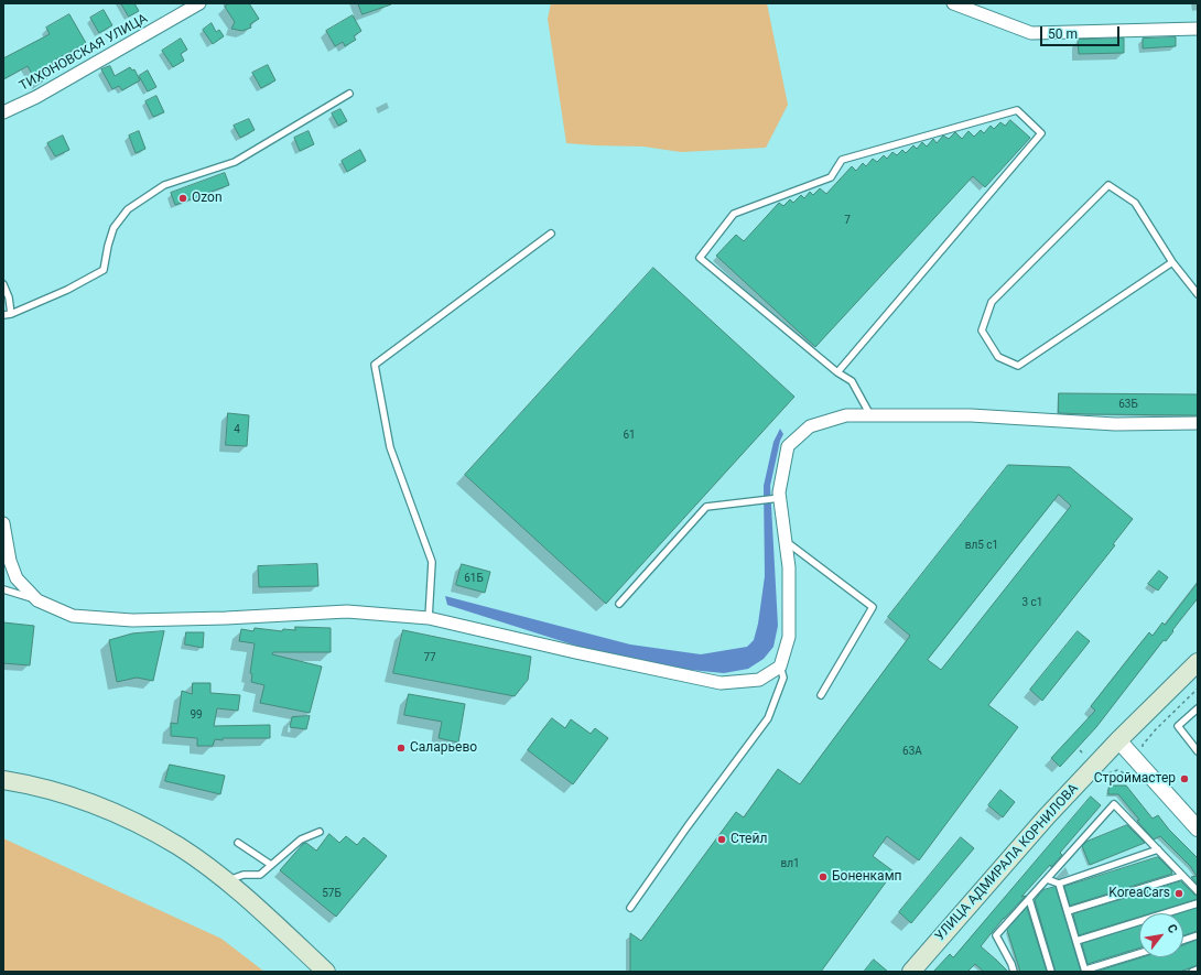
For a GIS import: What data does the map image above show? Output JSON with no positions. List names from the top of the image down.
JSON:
{
  "streets": {
    "main road": ["УЛИЦА АДМИРАЛА КОРНИЛОВА"],
    "street": ["ТИХОНОВСКАЯ УЛИЦА"]
  },
  "places": [
    "Ozon",
    "Саларьево",
    "Строймастер",
    "Стейл",
    "Боненкамп",
    "KoreaCars"
  ],
  "house_numbers": [
    "7",
    "63Б",
    "4",
    "61",
    "вл5 с1",
    "61Б",
    "3 с1",
    "77",
    "99",
    "63А",
    "вл1",
    "57Б"
  ],
  "scale_bar": "50 m",
  "north": "top right"
}
